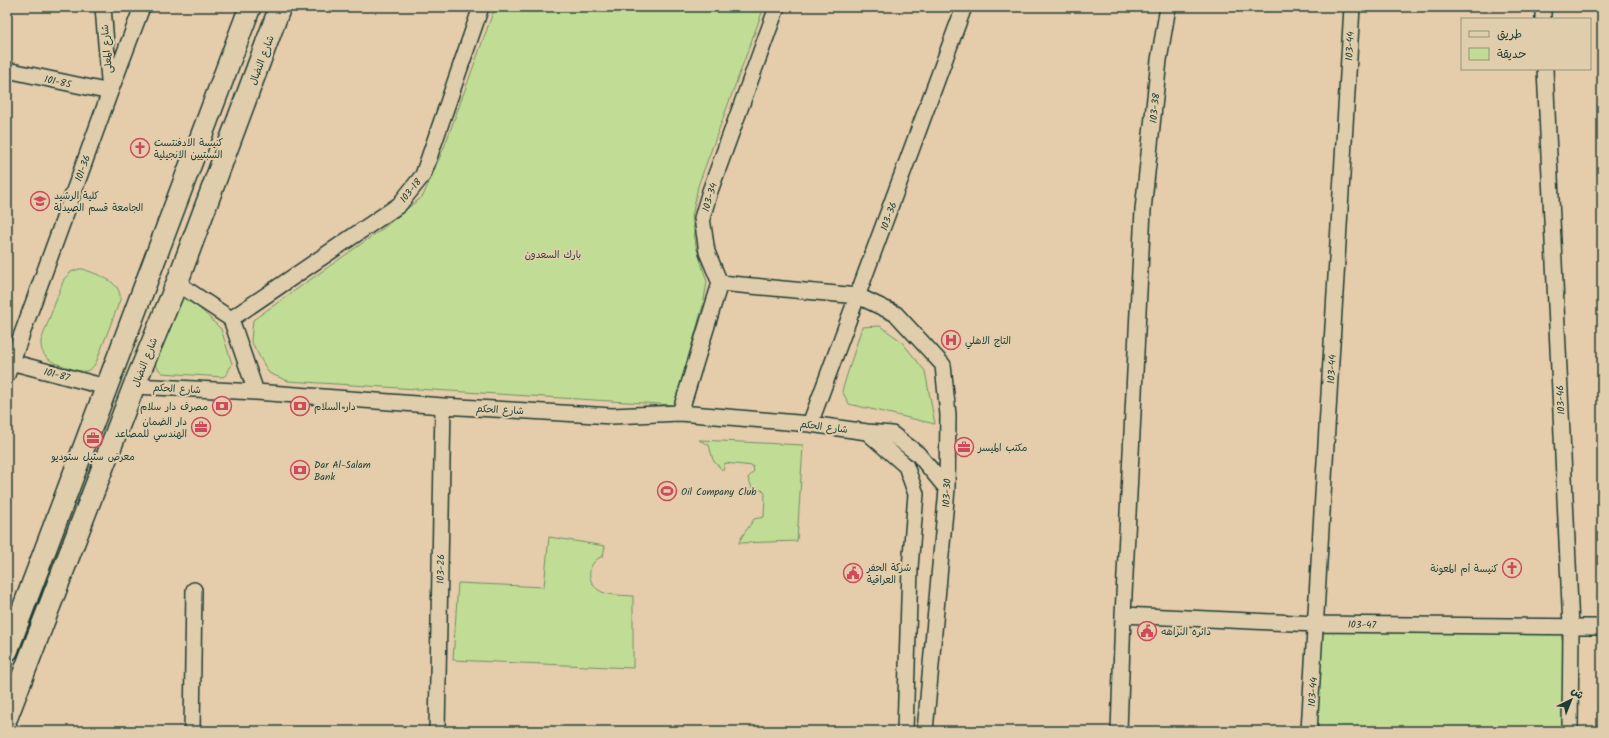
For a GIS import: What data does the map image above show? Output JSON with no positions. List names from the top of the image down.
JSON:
{
  "streets": {
    "main road": ["شارع النضال"],
    "street": [
      "103-44",
      "شارع المعلى",
      "101-85",
      "103-38",
      "101-36",
      "103-18",
      "103-34",
      "103-36",
      "101-87",
      "شارع الحكم",
      "103-46",
      "103-30",
      "103-26",
      "103-47"
    ]
  },
  "crossings": [
    ["103-44", "103-47"],
    ["شارع المعلى", "101-85"],
    ["شارع المعلى", "101-36"],
    ["شارع النضال", "شارع الحكم"],
    ["101-85", "101-36"],
    ["103-38", "103-47"],
    ["101-36", "101-87"],
    ["103-34", "103-30"],
    ["103-36", "شارع الحكم"],
    ["103-36", "103-30"],
    ["شارع الحكم", "103-30"],
    ["شارع الحكم", "103-26"],
    ["103-46", "103-47"]
  ],
  "parks": ["بارك السعدون"],
  "places": {
    "church": ["كنيسة الادفنتست السبتيين الانجيلية", "كنيسة أم المعونة"],
    "school or university": ["كلية الرشيد الجامعة قسم الصيدلة"],
    "hospital": ["التاج الاهلي"],
    "bank": ["مصرف دار سلام", "دار السلام", "Dar Al-Salam Bank"],
    "office": ["دار الضمان الهندسي للمصاعد", "معرض ستيل ستوديو", "مكتب الميسر"],
    "sports": ["Oil Company Club"],
    "public building": ["شركة الحفر العراقية", "دائره النزاهه"]
  },
  "legend": ["طريق", "حديقة"],
  "north": "top right"
}
